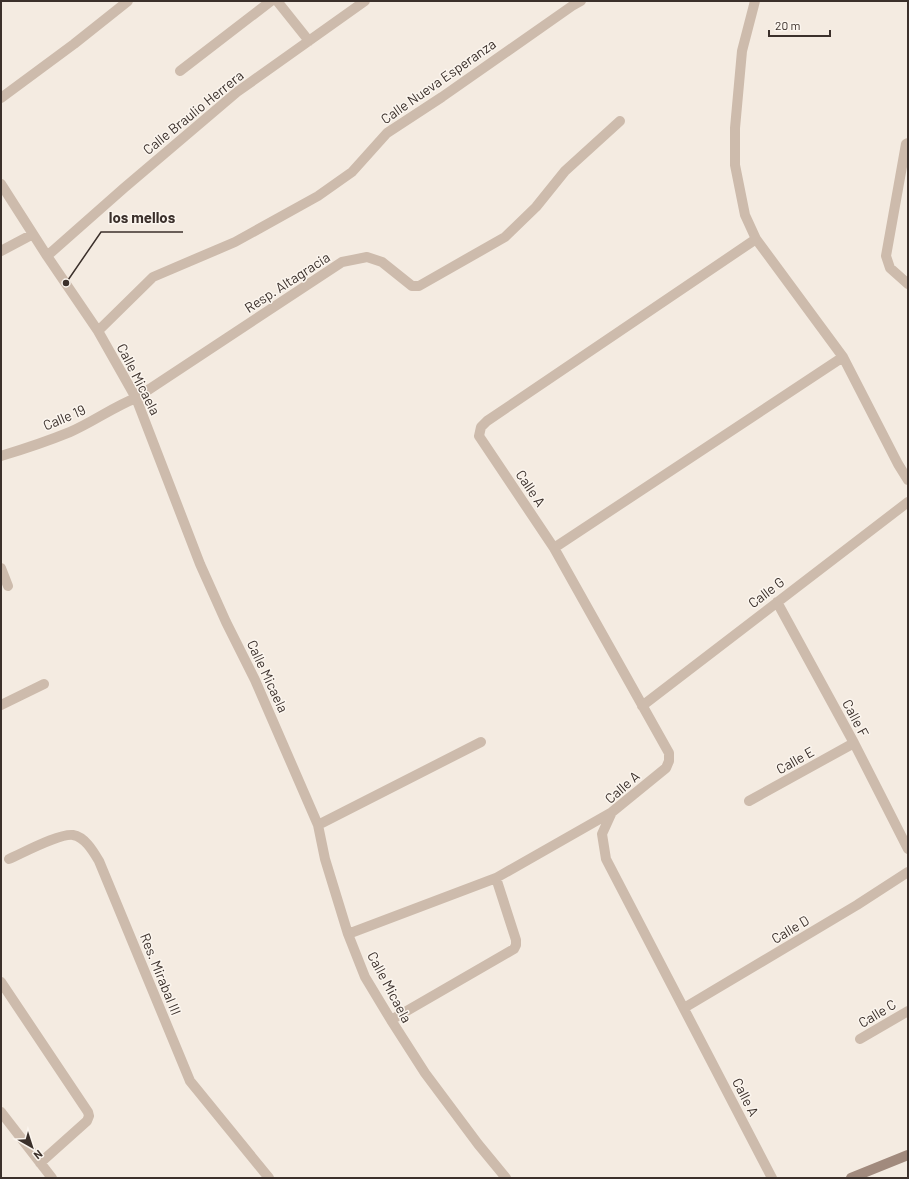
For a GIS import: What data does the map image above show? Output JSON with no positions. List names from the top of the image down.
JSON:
{
  "streets": {
    "street": [
      "Calle Nueva Esperanza",
      "Calle Braulio Herrera",
      "Resp. Altagracia",
      "Calle Micaela",
      "Calle 19",
      "Calle A",
      "Calle G",
      "Calle F",
      "Calle E",
      "Calle D",
      "Res. Mirabal III",
      "Calle C"
    ]
  },
  "crossings": [
    ["Calle Nueva Esperanza", "Calle Micaela"],
    ["Calle Braulio Herrera", "Calle Micaela"],
    ["Resp. Altagracia", "Calle Micaela"],
    ["Resp. Altagracia", "Calle 19"],
    ["Calle Micaela", "Calle 19"],
    ["Calle A", "Calle G"],
    ["Calle A", "Calle D"],
    ["Calle G", "Calle F"],
    ["Calle F", "Calle E"]
  ],
  "places": ["los mellos"],
  "scale_bar": "20 m",
  "north": "bottom right"
}
